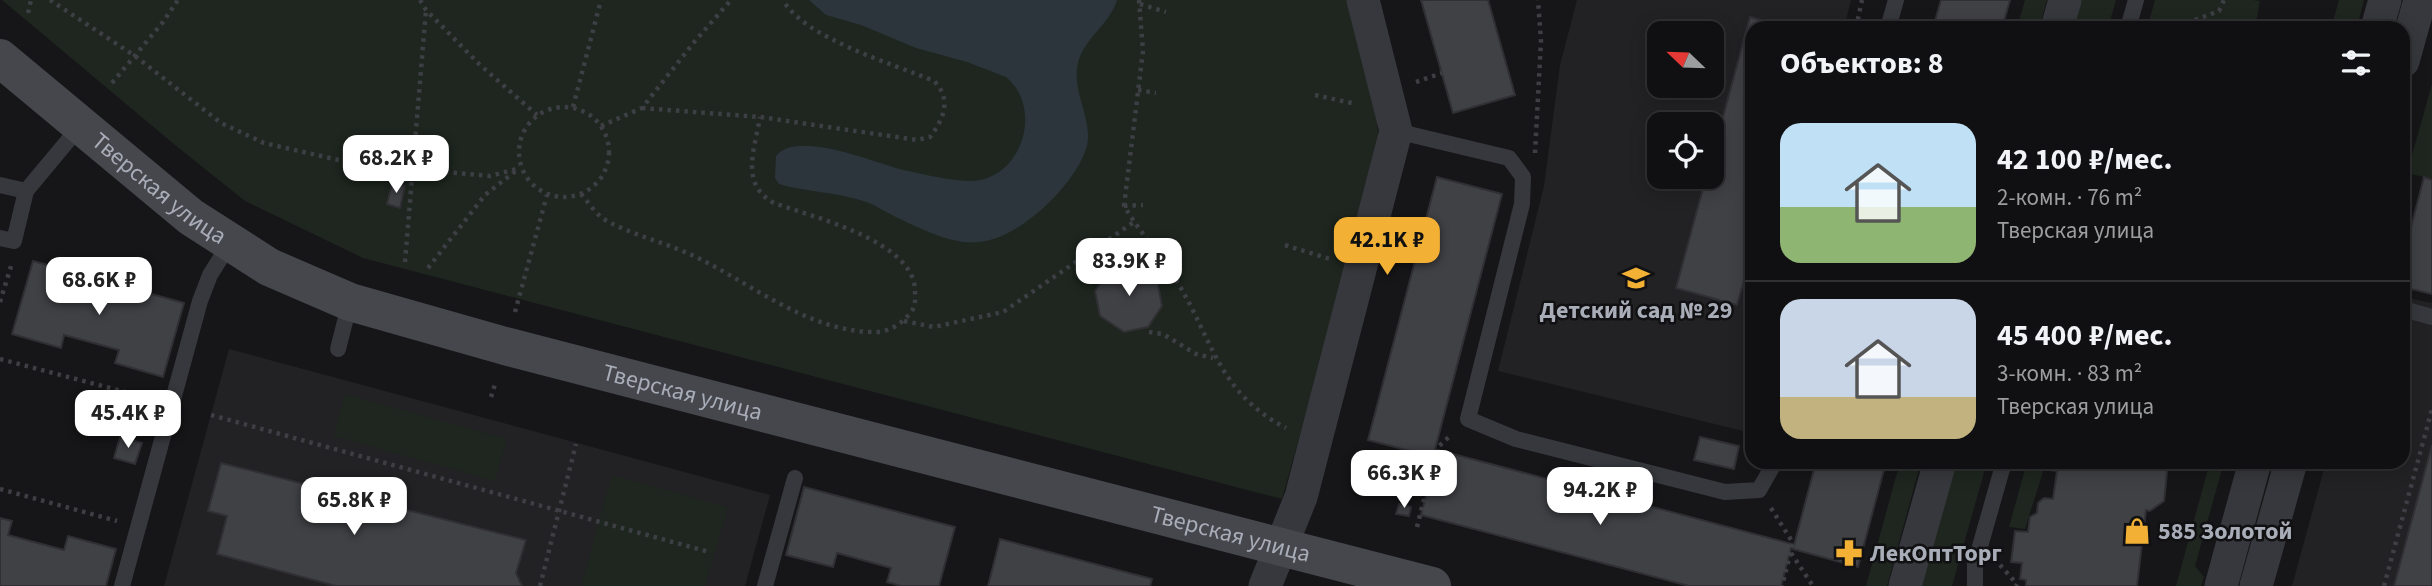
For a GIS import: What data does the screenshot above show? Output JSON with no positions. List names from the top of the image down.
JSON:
{
  "streets": {
    "street": ["Тверская улица"]
  },
  "places": {
    "school or university": ["Детский сад № 29"],
    "shop": ["585 Золотой"],
    "pharmacy": ["ЛекОптТорг"]
  },
  "north": "top left",
  "page": {
    "heading": "Объектов: 8",
    "list": [
      {
        "name": "42 100 ₽/мес.",
        "note": "2-комн. · 76 m² · Тверская улица"
      },
      {
        "name": "45 400 ₽/мес.",
        "note": "3-комн. · 83 m² · Тверская улица"
      }
    ],
    "price": [
      "68.2K ₽",
      "42.1K ₽",
      "83.9K ₽",
      "68.6K ₽",
      "45.4K ₽",
      "66.3K ₽",
      "94.2K ₽",
      "65.8K ₽"
    ]
  }
}
